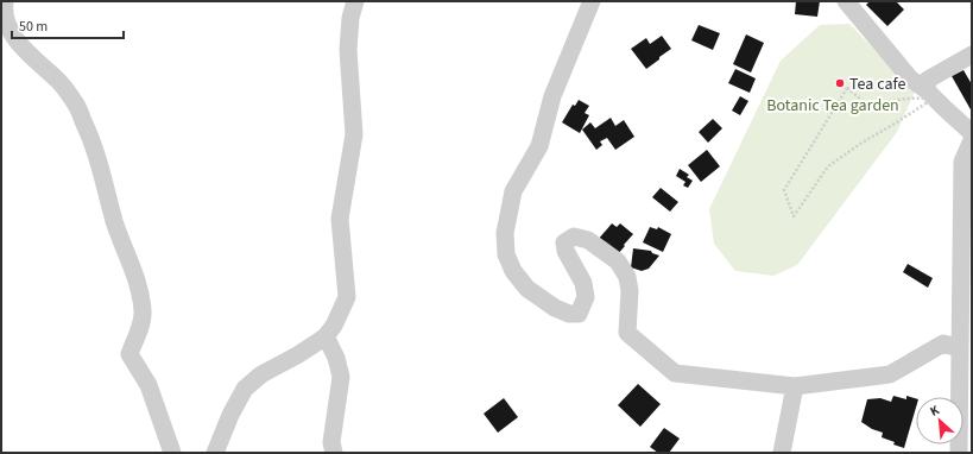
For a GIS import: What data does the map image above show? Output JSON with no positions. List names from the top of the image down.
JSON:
{
  "parks": ["Botanic Tea garden"],
  "places": ["Tea cafe"],
  "scale_bar": "50 m",
  "north": "top left"
}
